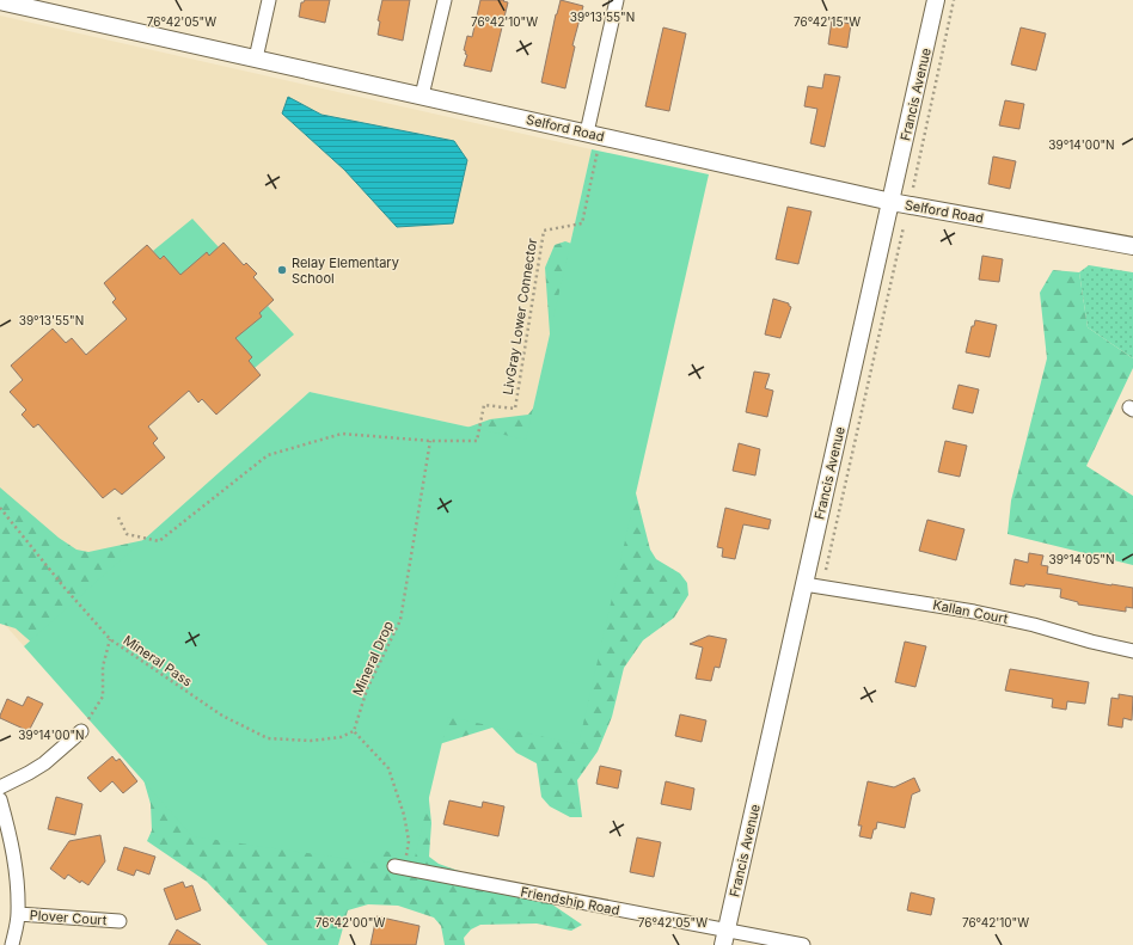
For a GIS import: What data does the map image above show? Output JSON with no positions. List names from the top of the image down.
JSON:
{
  "streets": {
    "street": [
      "Francis Avenue",
      "Selford Road",
      "Kallan Court",
      "Friendship Road",
      "Plover Court"
    ],
    "path": ["LivGray Lower Connector", "Mineral Drop", "Mineral Pass"]
  },
  "crossings": [
    ["Francis Avenue", "Selford Road"],
    ["Francis Avenue", "Kallan Court"],
    ["Francis Avenue", "Friendship Road"],
    ["Selford Road", "LivGray Lower Connector"],
    ["LivGray Lower Connector", "Mineral Drop"],
    ["Mineral Drop", "Mineral Pass"]
  ],
  "places": ["Relay Elementary School"],
  "coordinates": [
    "39°13'55\"N",
    "76°42'05\"W",
    "76°42'10\"W",
    "76°42'15\"W",
    "39°14'00\"N",
    "39°14'05\"N",
    "76°42'00\"W"
  ]
}
